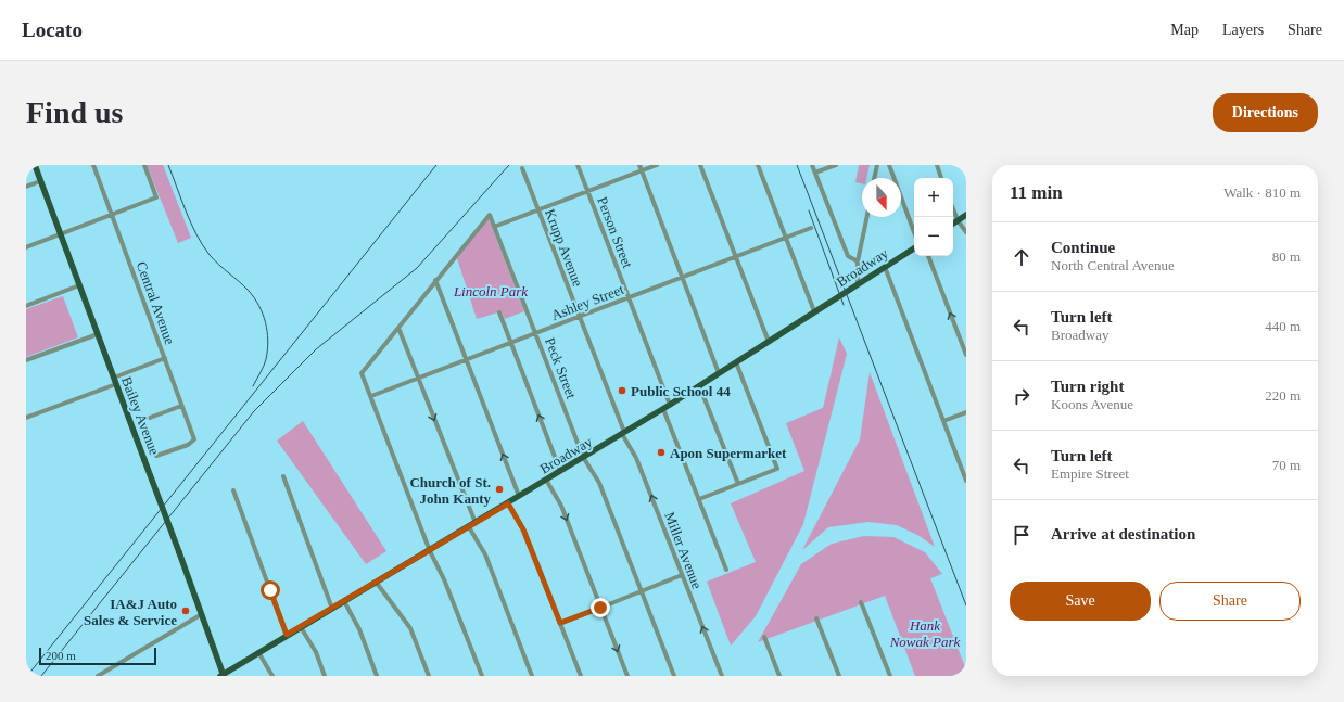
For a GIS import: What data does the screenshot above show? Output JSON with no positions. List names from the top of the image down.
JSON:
{
  "streets": {
    "main road": ["Broadway", "Bailey Avenue"],
    "street": [
      "Person Street",
      "Krupp Avenue",
      "Ashley Street",
      "Central Avenue",
      "Peck Street",
      "Miller Avenue"
    ]
  },
  "crossings": [
    ["Person Street", "Broadway"],
    ["Person Street", "Ashley Street"],
    ["Krupp Avenue", "Broadway"],
    ["Krupp Avenue", "Ashley Street"],
    ["Krupp Avenue", "Miller Avenue"],
    ["Broadway", "Peck Street"],
    ["Broadway", "Bailey Avenue"],
    ["Broadway", "Miller Avenue"],
    ["Ashley Street", "Peck Street"]
  ],
  "one_way": ["Miller Avenue"],
  "parks": ["Lincoln Park", "Hank Nowak Park"],
  "places": [
    "Public School 44",
    "Apon Supermarket",
    "Church of St. John Kanty",
    "IA&J Auto Sales & Service"
  ],
  "scale_bar": "200 m",
  "north": "bottom",
  "page": {
    "header": "Locato",
    "nav": ["Map", "Layers", "Share"],
    "buttons": [
      "Directions",
      ["Save", "Share"]
    ],
    "title": "Find us",
    "heading": ["11 min", "Walk · 810 m"],
    "map_buttons": ["+", "−"],
    "list": [
      ["Continue", "North Central Avenue", "80 m"],
      ["Turn left", "Broadway", "440 m"],
      ["Turn right", "Koons Avenue", "220 m"],
      ["Turn left", "Empire Street", "70 m"],
      "Arrive at destination"
    ],
    "scale": "200 m"
  }
}
